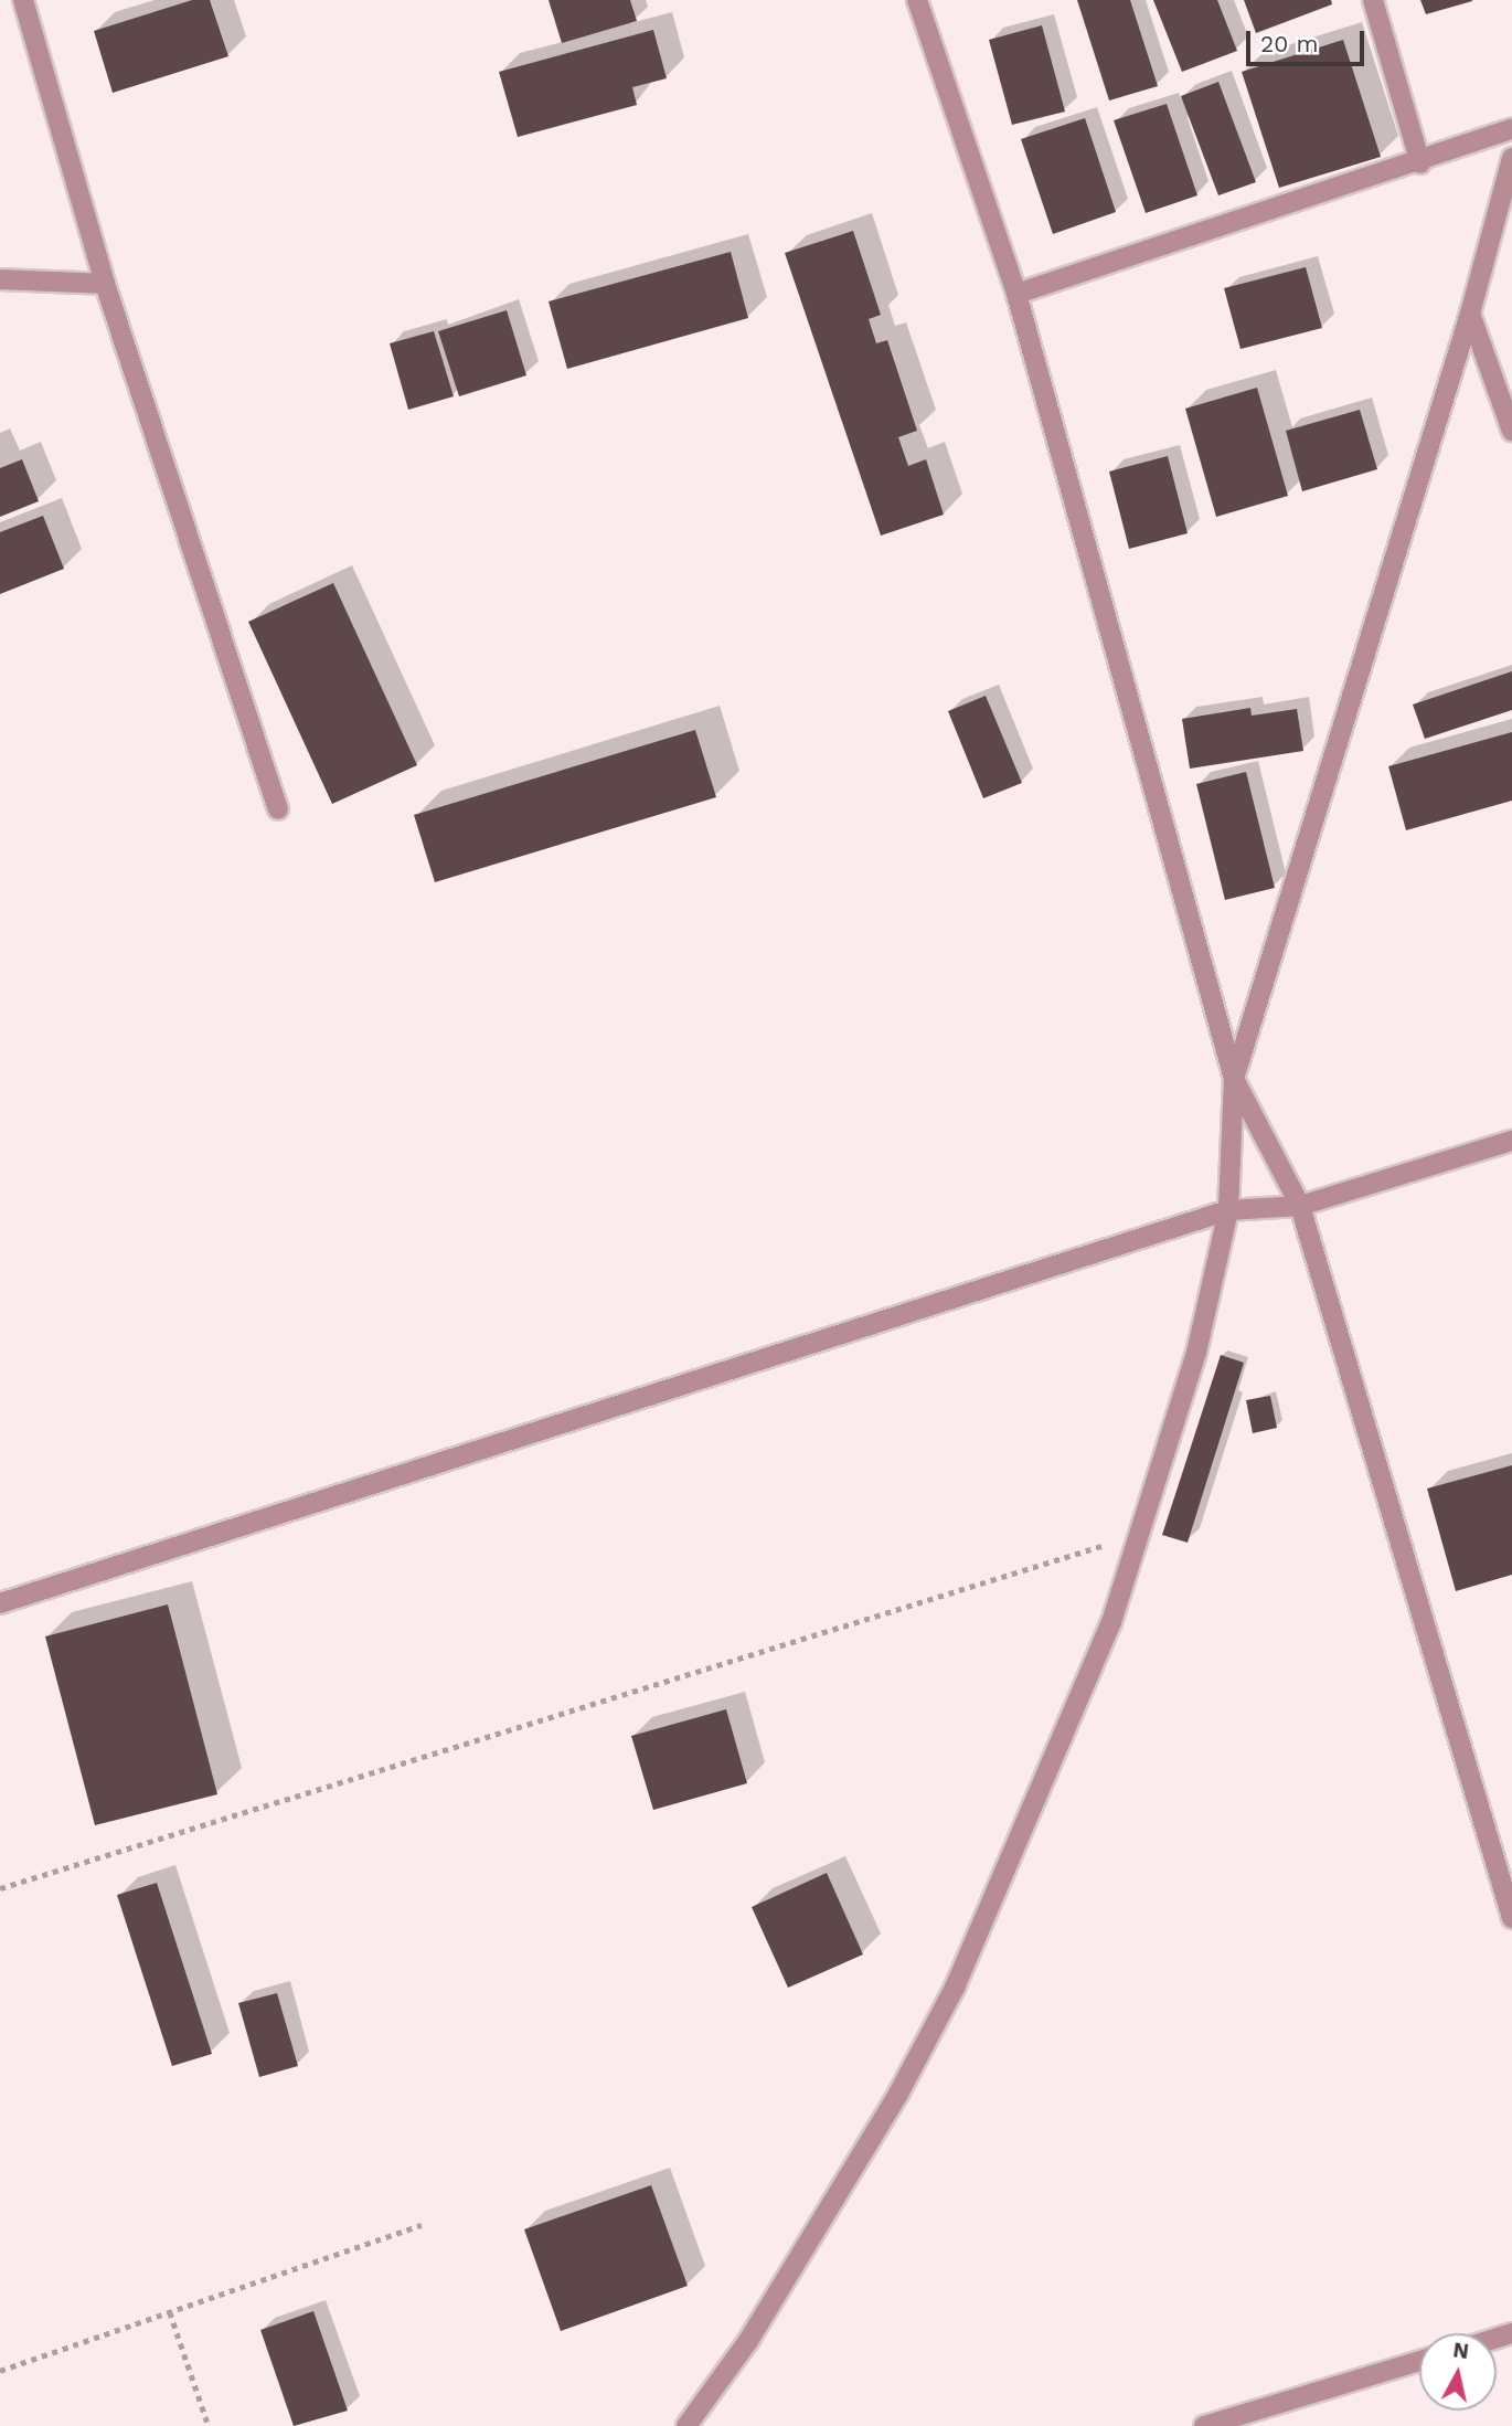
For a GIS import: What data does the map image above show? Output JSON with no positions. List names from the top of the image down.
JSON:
{
  "scale_bar": "20 m",
  "north": "top"
}
